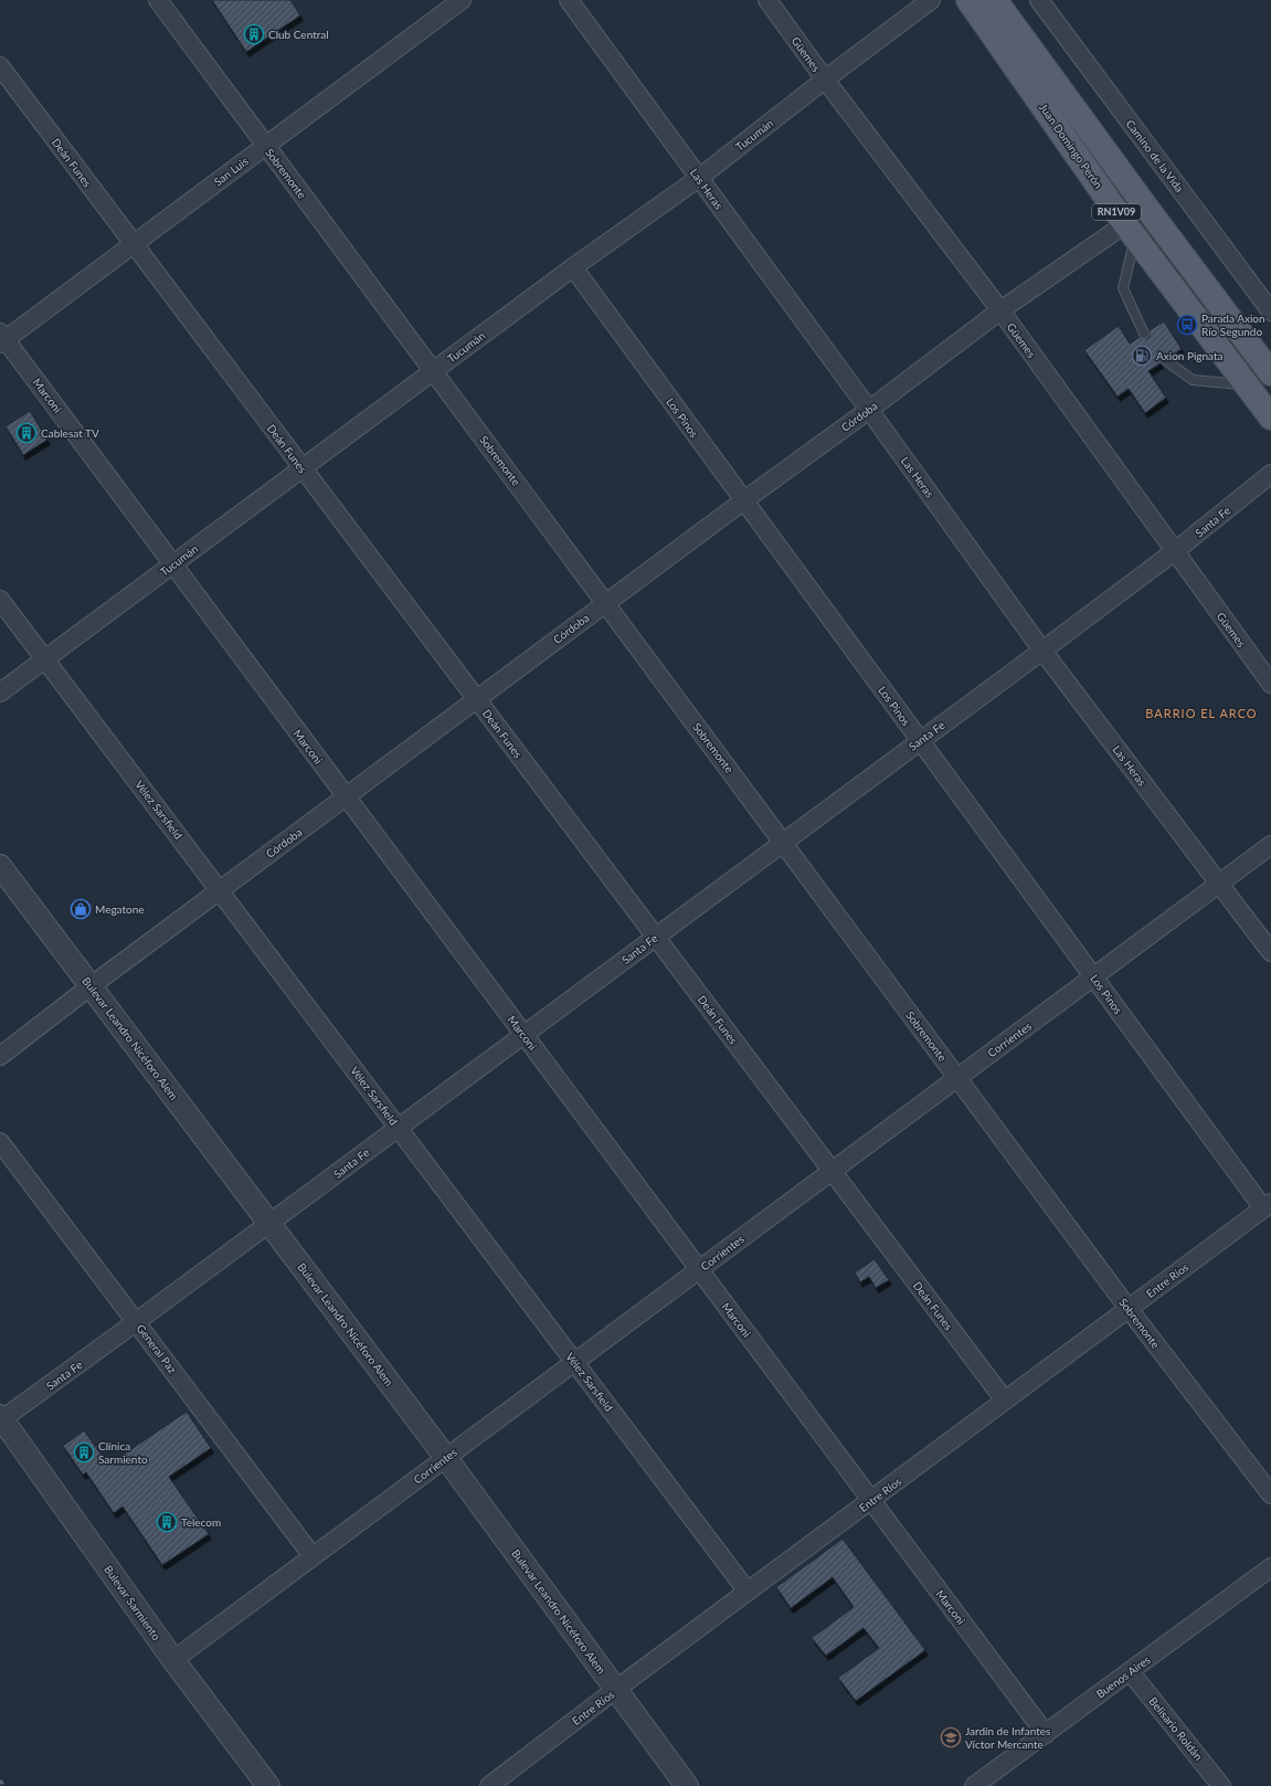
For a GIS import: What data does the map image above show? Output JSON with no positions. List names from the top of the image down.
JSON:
{
  "streets": {
    "main road": ["Juan Domingo Perón", "RN1V09"],
    "street": [
      "Güemes",
      "Tucumán",
      "Camino de la Vida",
      "Deán Funes",
      "San Luis",
      "Sobremonte",
      "Las Heras",
      "Marconi",
      "Córdoba",
      "Los Pinos",
      "Santa Fe",
      "Vélez Sarsfield",
      "Bulevar Leandro Nicéforo Alem",
      "Corrientes",
      "Entre Ríos",
      "General Paz",
      "Bulevar Sarmiento",
      "Buenos Aires",
      "Belisario Roldán"
    ]
  },
  "crossings": [
    ["Güemes", "Tucumán"],
    ["Güemes", "Córdoba"],
    ["Güemes", "Santa Fe"],
    ["Tucumán", "Deán Funes"],
    ["Tucumán", "Sobremonte"],
    ["Tucumán", "Las Heras"],
    ["Tucumán", "Marconi"],
    ["Tucumán", "Los Pinos"],
    ["Tucumán", "Vélez Sarsfield"],
    ["Juan Domingo Perón", "Córdoba"],
    ["Deán Funes", "San Luis"],
    ["Deán Funes", "Córdoba"],
    ["Deán Funes", "Santa Fe"],
    ["Deán Funes", "Corrientes"],
    ["Deán Funes", "Entre Ríos"],
    ["San Luis", "Sobremonte"],
    ["San Luis", "Marconi"],
    ["Sobremonte", "Córdoba"],
    ["Sobremonte", "Santa Fe"],
    ["Sobremonte", "Corrientes"],
    ["Sobremonte", "Entre Ríos"],
    ["Las Heras", "Córdoba"],
    ["Las Heras", "Santa Fe"],
    ["Las Heras", "Corrientes"],
    ["Marconi", "Córdoba"],
    ["Marconi", "Santa Fe"],
    ["Marconi", "Corrientes"],
    ["Marconi", "Entre Ríos"],
    ["Marconi", "Buenos Aires"],
    ["Córdoba", "Los Pinos"],
    ["Córdoba", "Vélez Sarsfield"],
    ["Córdoba", "Bulevar Leandro Nicéforo Alem"],
    ["Los Pinos", "Santa Fe"],
    ["Los Pinos", "Corrientes"],
    ["Los Pinos", "Entre Ríos"],
    ["Santa Fe", "Vélez Sarsfield"],
    ["Santa Fe", "Bulevar Leandro Nicéforo Alem"],
    ["Santa Fe", "General Paz"],
    ["Santa Fe", "Bulevar Sarmiento"],
    ["Vélez Sarsfield", "Corrientes"],
    ["Vélez Sarsfield", "Entre Ríos"],
    ["Bulevar Leandro Nicéforo Alem", "Corrientes"],
    ["Bulevar Leandro Nicéforo Alem", "Entre Ríos"],
    ["Corrientes", "General Paz"],
    ["Corrientes", "Bulevar Sarmiento"],
    ["Buenos Aires", "Belisario Roldán"]
  ],
  "districts": ["BARRIO EL ARCO"],
  "places": {
    "building": [
      "Club Central",
      "Cablesat TV",
      "Clínica Sarmiento",
      "Telecom"
    ],
    "bus stop": ["Parada Axion Río Segundo"],
    "fuel station": ["Axion Pignata"],
    "shop": ["Megatone"],
    "school or university": ["Jardín de Infantes Víctor Mercante"]
  }
}
